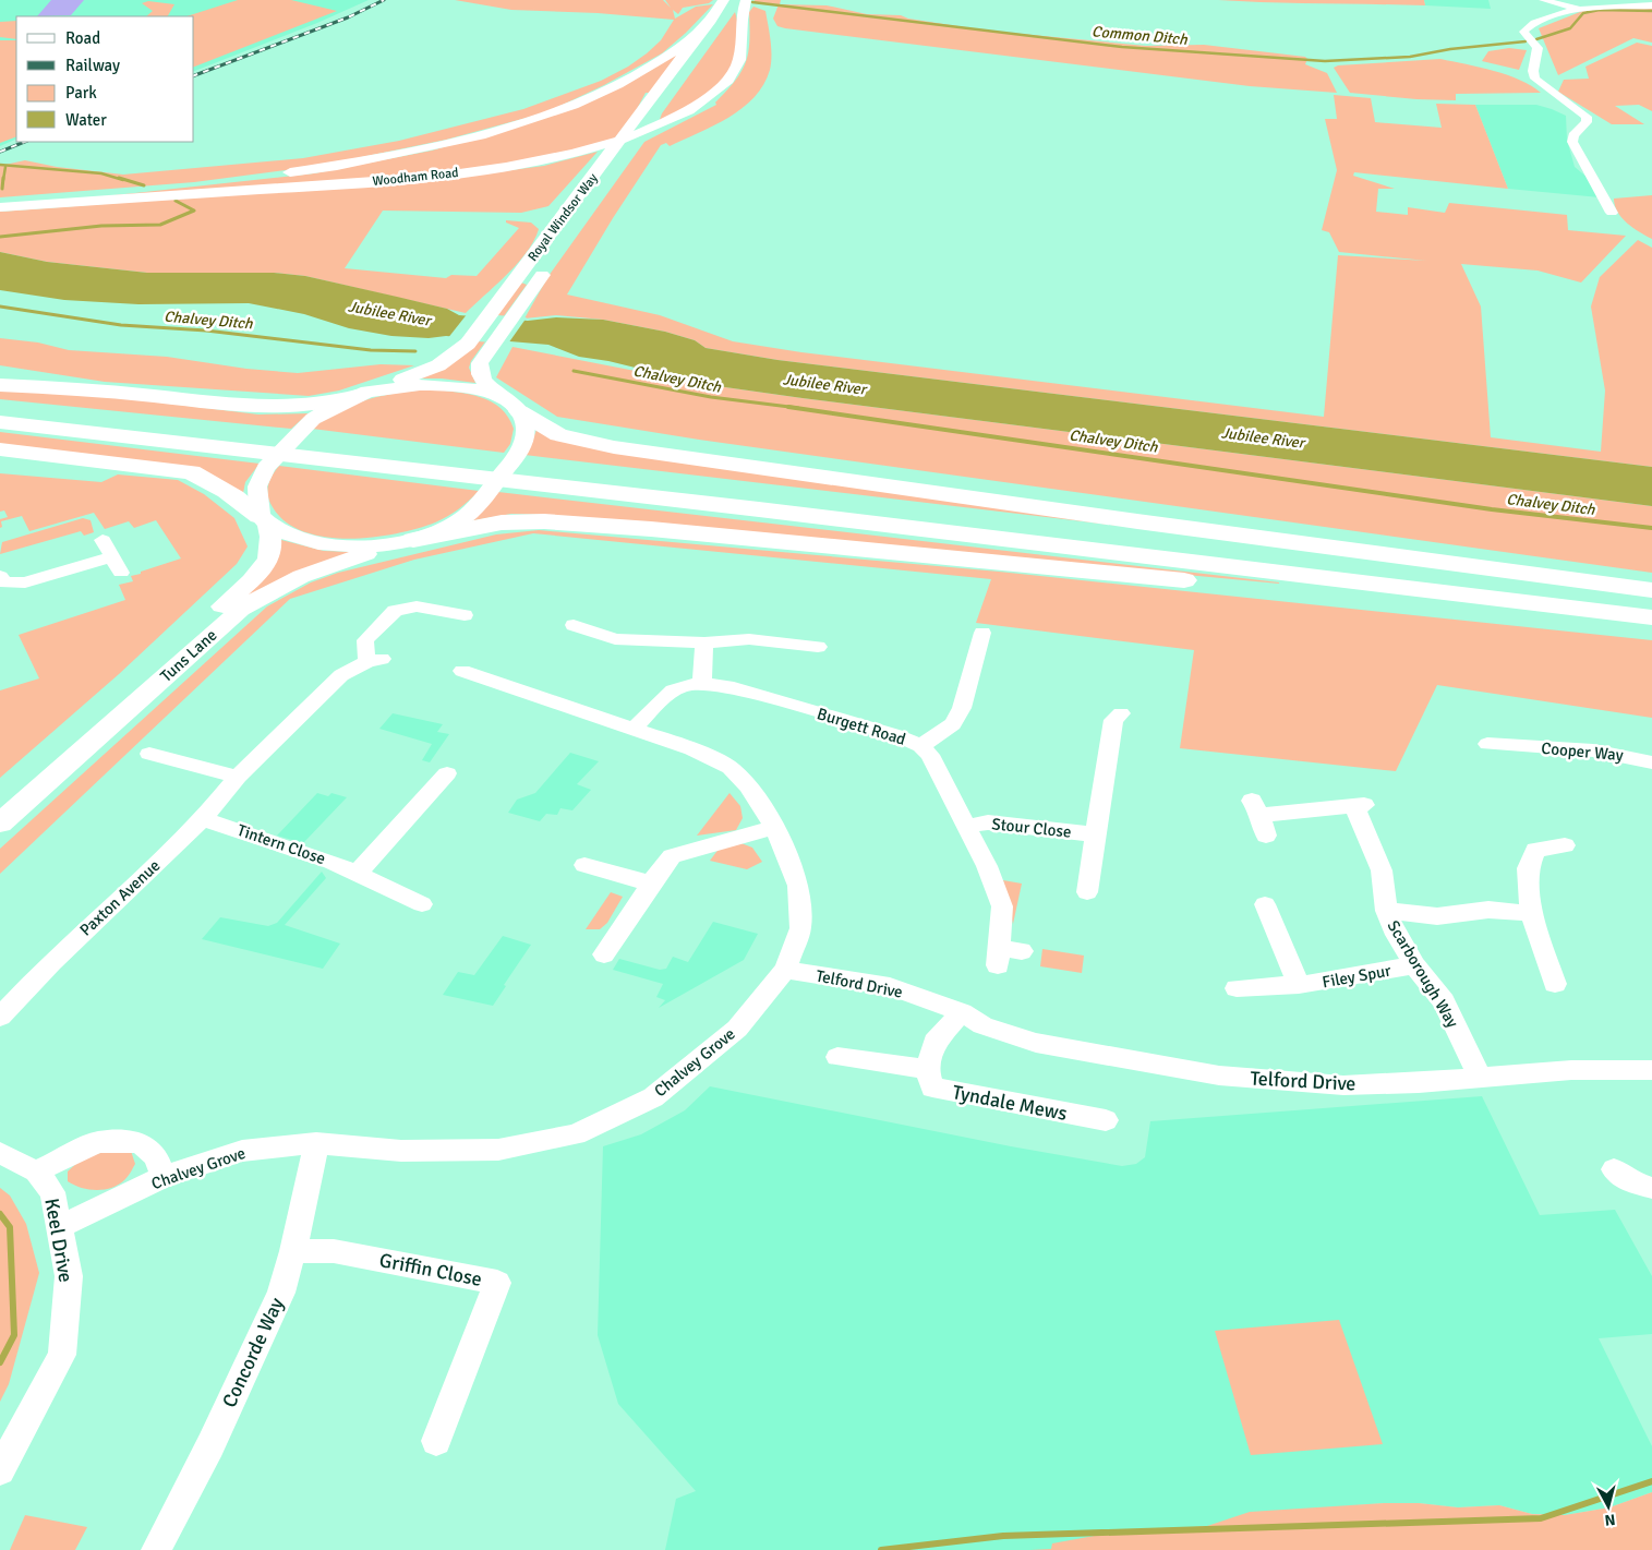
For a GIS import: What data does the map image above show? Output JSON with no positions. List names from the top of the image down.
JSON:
{
  "streets": {
    "main road": ["Woodham Road", "Royal Windsor Way", "Tuns Lane"],
    "street": [
      "Burgett Road",
      "Cooper Way",
      "Stour Close",
      "Tintern Close",
      "Paxton Avenue",
      "Scarborough Way",
      "Filey Spur",
      "Telford Drive",
      "Chalvey Grove",
      "Tyndale Mews",
      "Keel Drive",
      "Griffin Close",
      "Concorde Way"
    ]
  },
  "crossings": [
    ["Woodham Road", "Royal Windsor Way"],
    ["Royal Windsor Way", "Tuns Lane"],
    ["Burgett Road", "Stour Close"],
    ["Burgett Road", "Chalvey Grove"],
    ["Tintern Close", "Paxton Avenue"],
    ["Scarborough Way", "Filey Spur"],
    ["Scarborough Way", "Telford Drive"],
    ["Telford Drive", "Chalvey Grove"],
    ["Chalvey Grove", "Keel Drive"],
    ["Chalvey Grove", "Concorde Way"],
    ["Griffin Close", "Concorde Way"]
  ],
  "water": ["Common Ditch", "Jubilee River", "Chalvey Ditch"],
  "legend": [
    "Road",
    "Railway",
    "Park",
    "Water"
  ],
  "north": "bottom"
}
